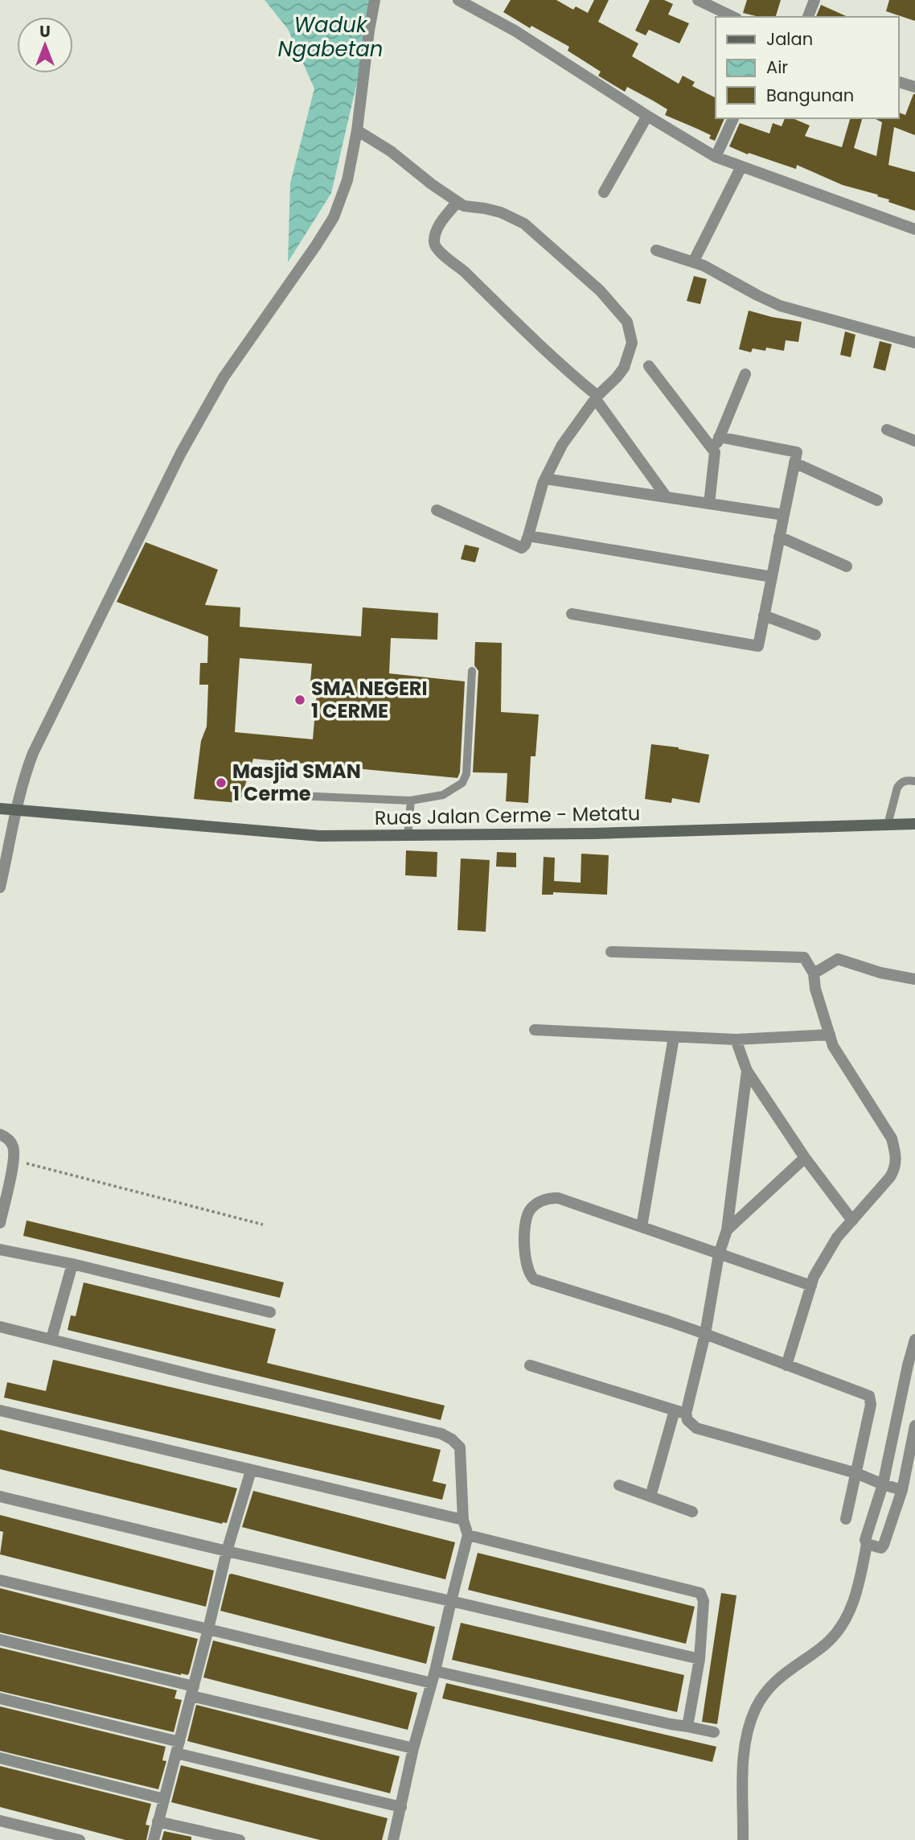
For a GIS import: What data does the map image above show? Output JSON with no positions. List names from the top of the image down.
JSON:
{
  "streets": {
    "main road": ["Ruas Jalan Cerme - Metatu"]
  },
  "water": ["Waduk Ngabetan"],
  "places": ["SMA NEGERI 1 CERME", "Masjid SMAN 1 Cerme"],
  "legend": ["Jalan", "Air", "Bangunan"],
  "north": "top"
}
